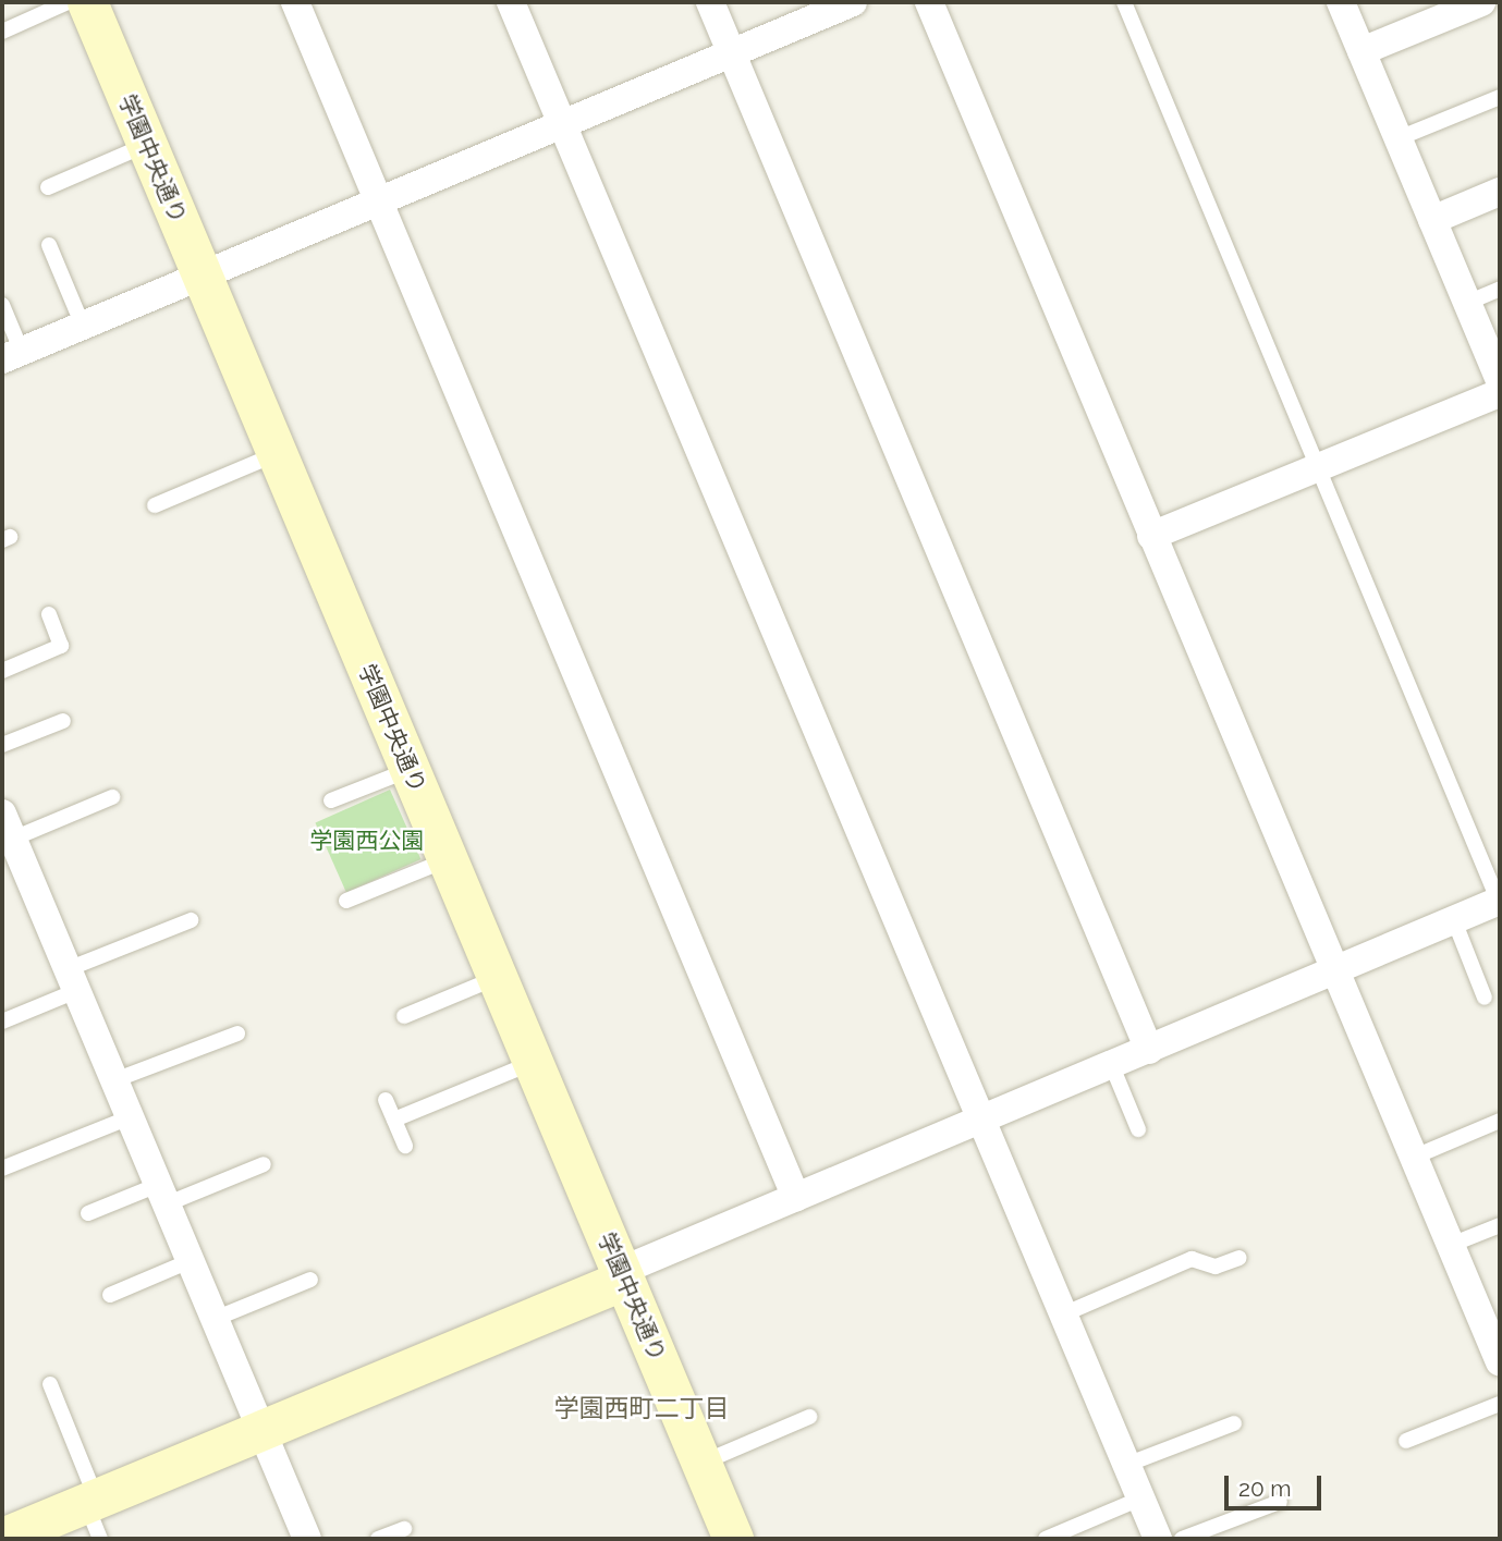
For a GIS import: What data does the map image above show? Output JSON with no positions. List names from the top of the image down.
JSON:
{
  "streets": {
    "street": ["学園中央通り"]
  },
  "districts": ["学園西町二丁目"],
  "parks": ["学園西公園"],
  "scale_bar": "20 m"
}
